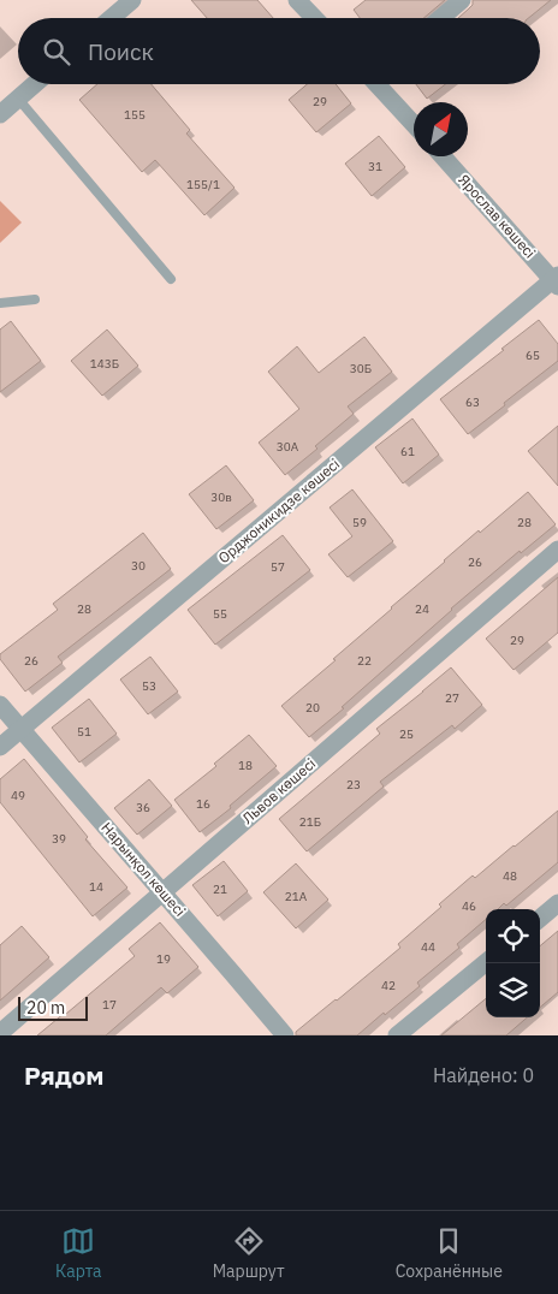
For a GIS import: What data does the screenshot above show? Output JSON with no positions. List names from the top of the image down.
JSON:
{
  "streets": {
    "street": [
      "Ярослав көшесі",
      "Орджоникидзе көшесі",
      "Львов көшесі",
      "Нарынқол көшесі"
    ]
  },
  "crossings": [
    ["Ярослав көшесі", "Орджоникидзе көшесі"],
    ["Орджоникидзе көшесі", "Нарынқол көшесі"],
    ["Львов көшесі", "Нарынқол көшесі"]
  ],
  "house_numbers": [
    "29",
    "155",
    "31",
    "155/1",
    "65",
    "143Б",
    "30Б",
    "63",
    "30А",
    "61",
    "30в",
    "59",
    "28",
    "26",
    "30",
    "57",
    "28",
    "24",
    "55",
    "29",
    "26",
    "22",
    "53",
    "27",
    "20",
    "51",
    "25",
    "18",
    "23",
    "49",
    "16",
    "36",
    "21Б",
    "39",
    "48",
    "14",
    "21",
    "21А",
    "46",
    "44",
    "19",
    "42",
    "17"
  ],
  "scale_bar": "20 m",
  "north": "top right",
  "page": {
    "search": "Поиск",
    "scale": "20 m",
    "heading": ["Рядом", "Найдено: 0"],
    "nav": ["Карта", "Маршрут", "Сохранённые"]
  }
}
